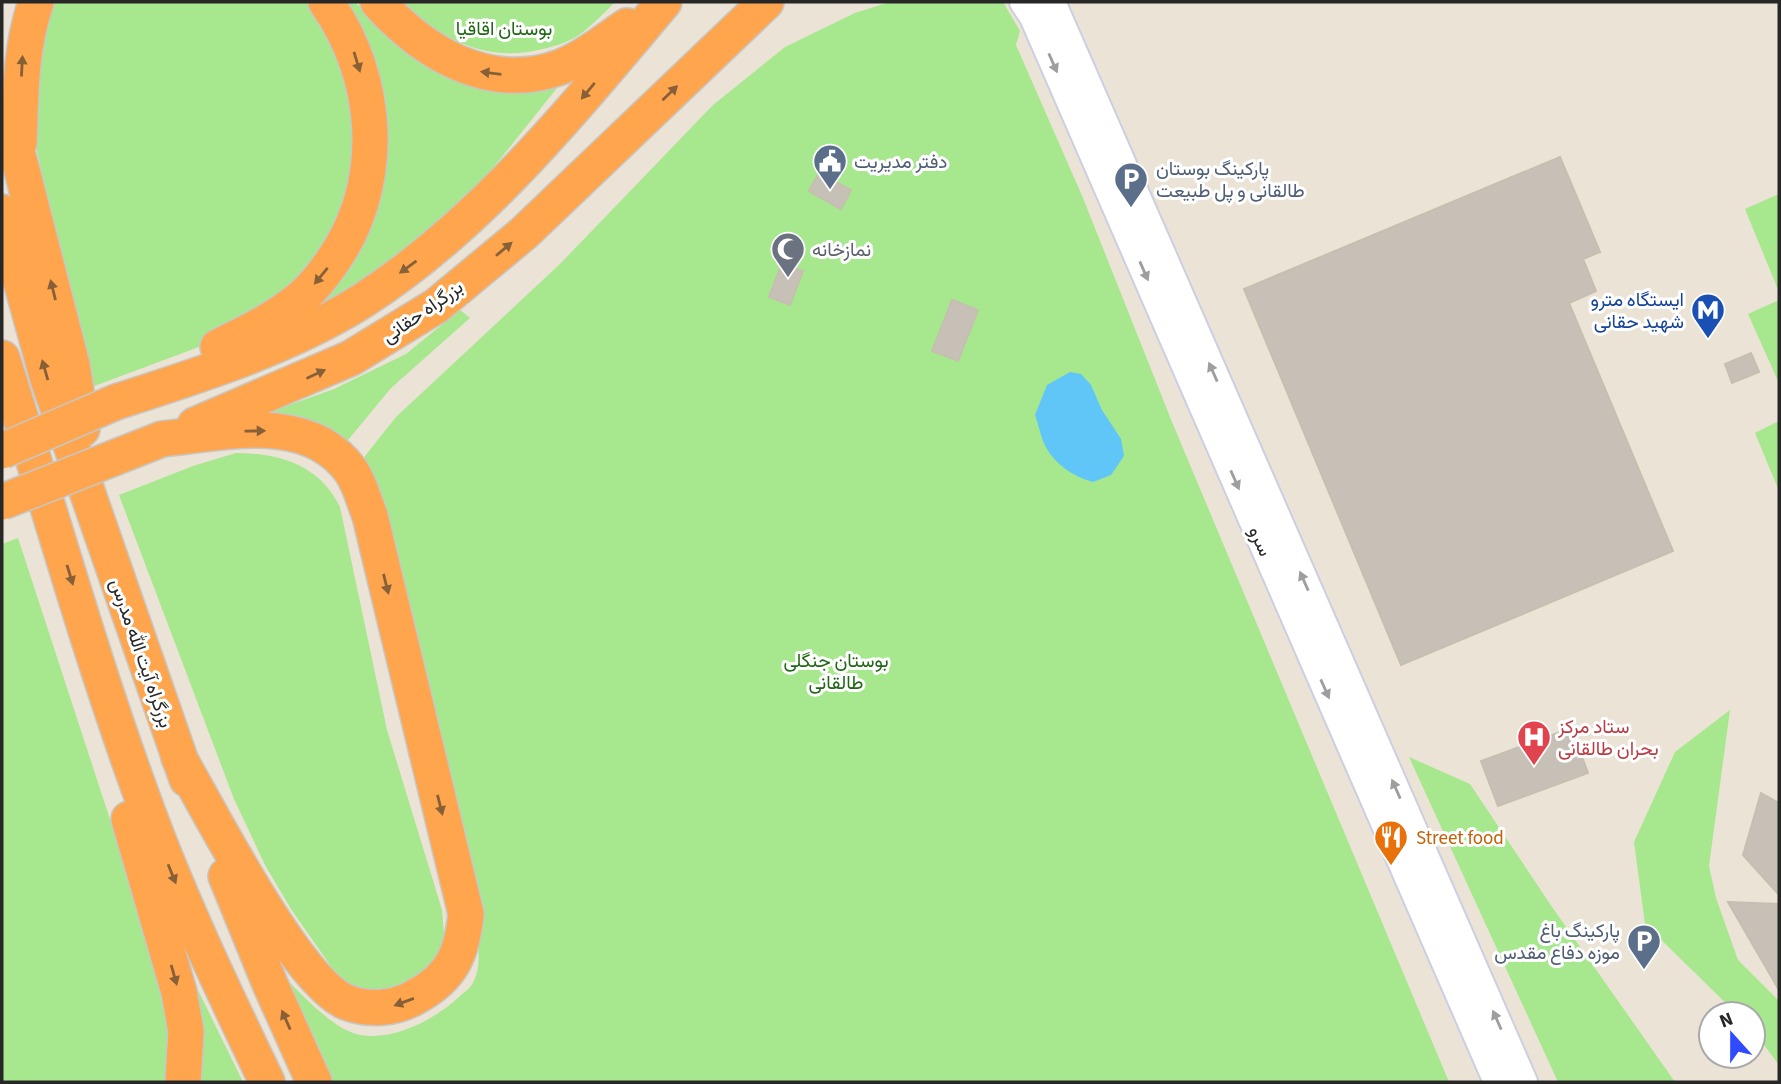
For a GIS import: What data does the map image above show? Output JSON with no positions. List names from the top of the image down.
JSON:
{
  "streets": {
    "highway": ["بزرگراه حقانی", "بزرگراه آیت الله مدرس"],
    "street": ["سرو"]
  },
  "parks": ["بوستان اقاقیا", "بوستان جنگلی طالقانی"],
  "places": {
    "public building": ["دفتر مدیریت"],
    "parking": ["پارکینگ بوستان طالقانی و پل طبیعت", "پارکینگ باغ موزه دفاع مقدس"],
    "mosque": ["نمازخانه"],
    "metro station": ["ایستگاه مترو شهید حقانی"],
    "hospital": ["ستاد مرکز بحران طالقانی"],
    "restaurant": ["Street food"]
  },
  "north": "top"
}
